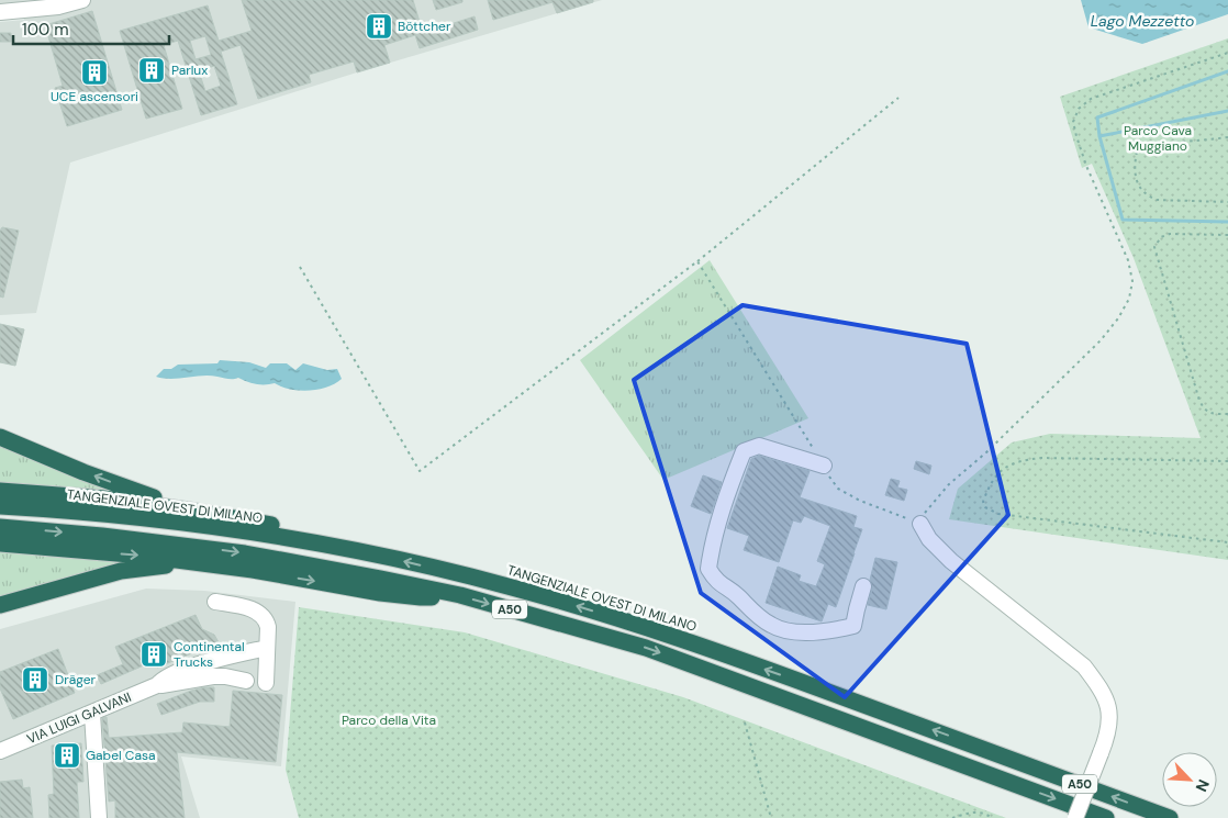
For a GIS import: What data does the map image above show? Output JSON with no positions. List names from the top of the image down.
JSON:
{
  "streets": {
    "highway": ["TANGENZIALE OVEST DI MILANO", "A50"],
    "street": ["VIA LUIGI GALVANI"]
  },
  "water": ["Lago Mezzetto"],
  "parks": ["Parco Cava Muggiano", "Parco della Vita"],
  "places": {
    "building": [
      "Böttcher",
      "Parlux",
      "UCE ascensori",
      "Continental Trucks",
      "Dräger",
      "Gabel Casa"
    ]
  },
  "scale_bar": "100 m",
  "north": "bottom right"
}
